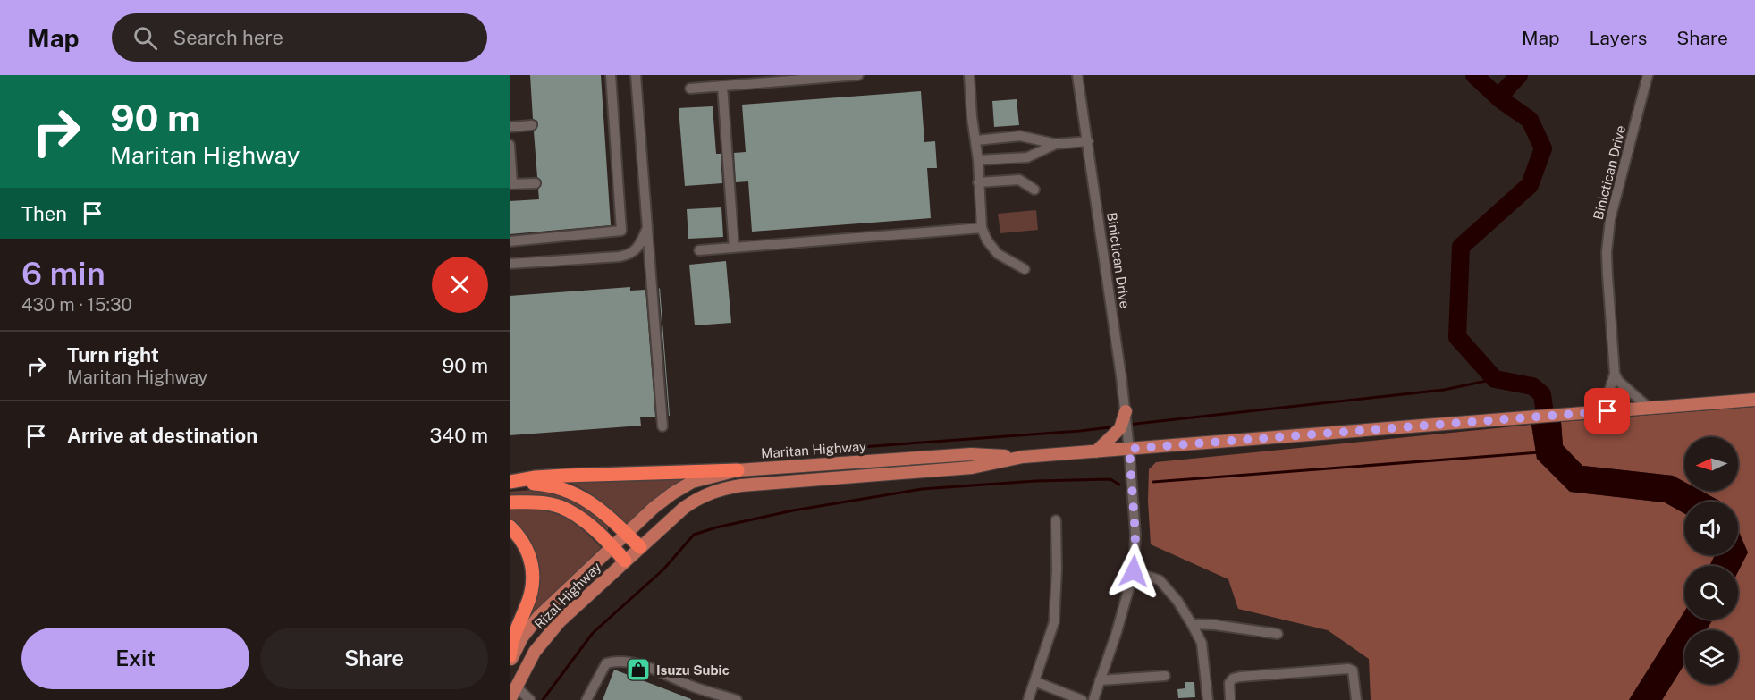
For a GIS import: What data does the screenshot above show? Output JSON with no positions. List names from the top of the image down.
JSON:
{
  "streets": {
    "main road": ["Maritan Highway", "Rizal Highway"],
    "street": ["Binictican Drive"]
  },
  "crossings": [
    ["Binictican Drive", "Maritan Highway"],
    ["Maritan Highway", "Rizal Highway"]
  ],
  "places": {
    "shop": ["Isuzu Subic"]
  },
  "north": "left",
  "page": {
    "header": "Map",
    "search": "Search here",
    "nav": ["Map", "Layers", "Share"],
    "turn": ["90 m", "Maritan Highway"],
    "then": "Then",
    "heading": ["6 min", "430 m · 15:30"],
    "list": [
      {
        "name": "Turn right",
        "note": "Maritan Highway",
        "value": "90 m"
      },
      {
        "name": "Arrive at destination",
        "value": "340 m"
      }
    ],
    "buttons": ["Exit", "Share"]
  }
}
